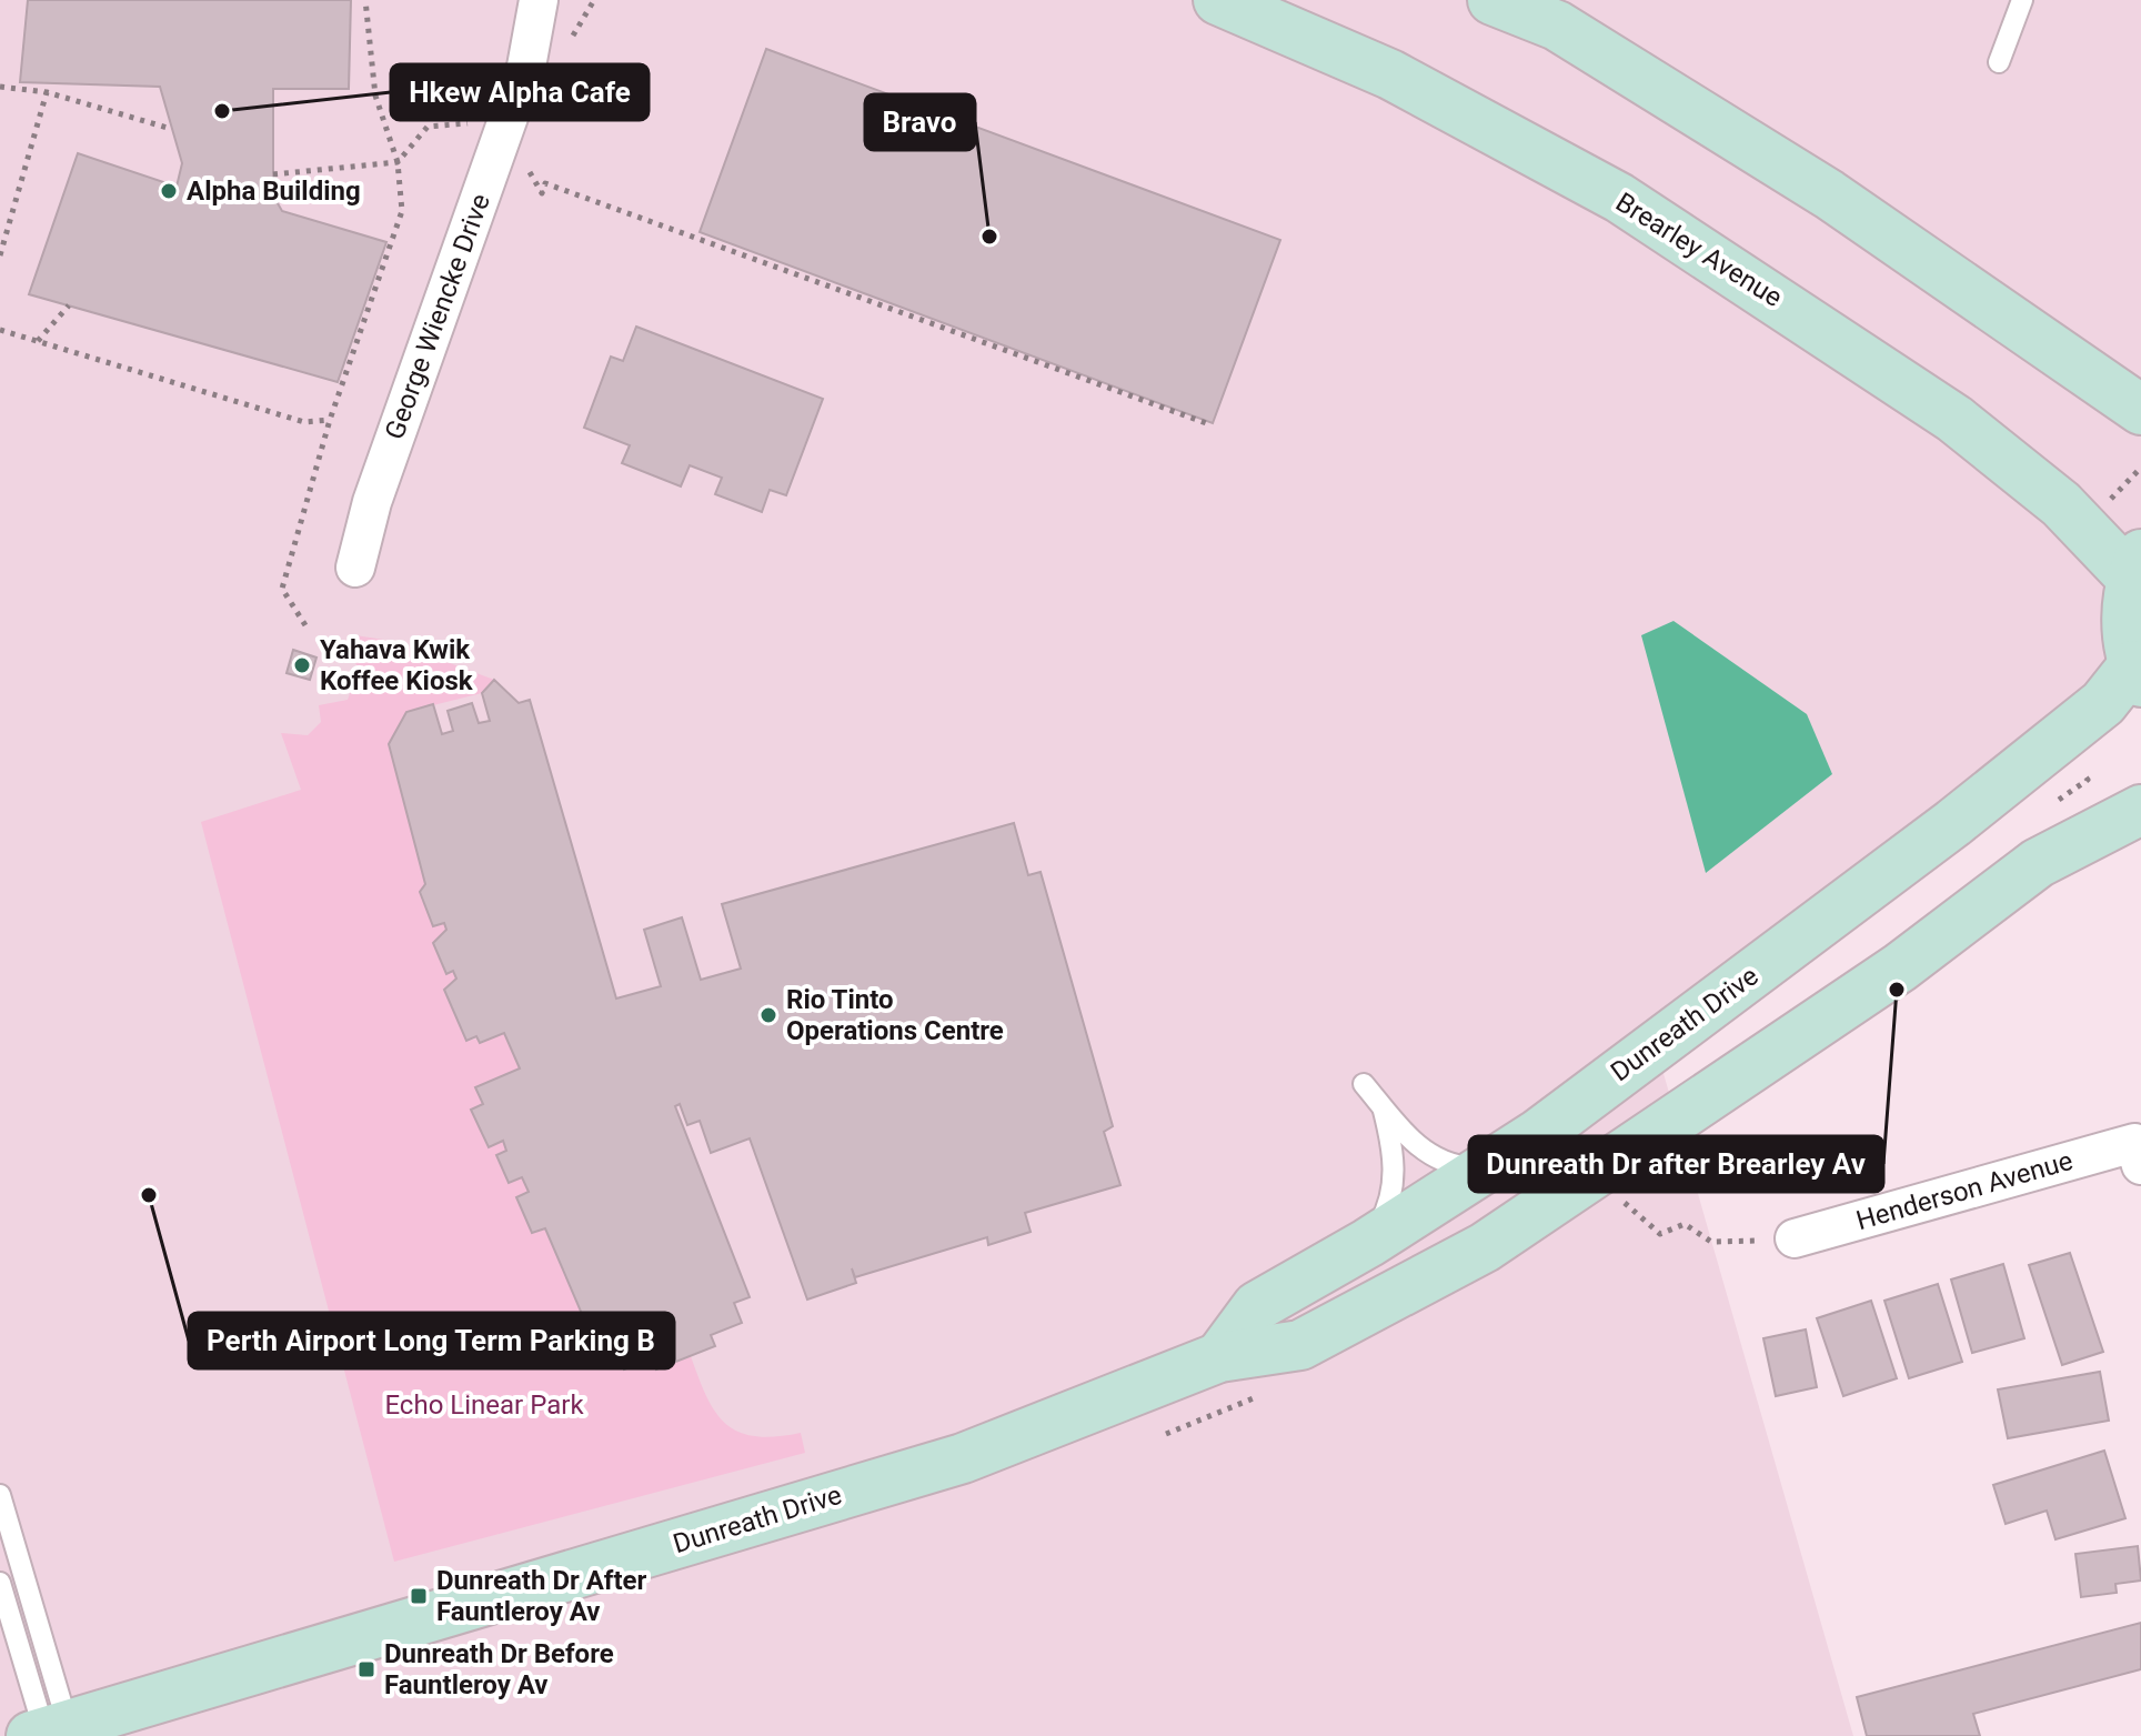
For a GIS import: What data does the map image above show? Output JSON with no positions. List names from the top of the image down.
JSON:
{
  "streets": {
    "main road": ["Brearley Avenue", "Dunreath Drive"],
    "street": ["George Wiencke Drive", "Henderson Avenue"]
  },
  "parks": ["Echo Linear Park"],
  "places": {
    "other": [
      "Hkew Alpha Cafe",
      "Alpha Building",
      "Bravo",
      "Yahava Kwik Koffee Kiosk",
      "Dunreath Dr after Brearley Av",
      "Rio Tinto Operations Centre",
      "Perth Airport Long Term Parking B"
    ],
    "transit": ["Dunreath Dr After Fauntleroy Av", "Dunreath Dr Before Fauntleroy Av"]
  }
}
